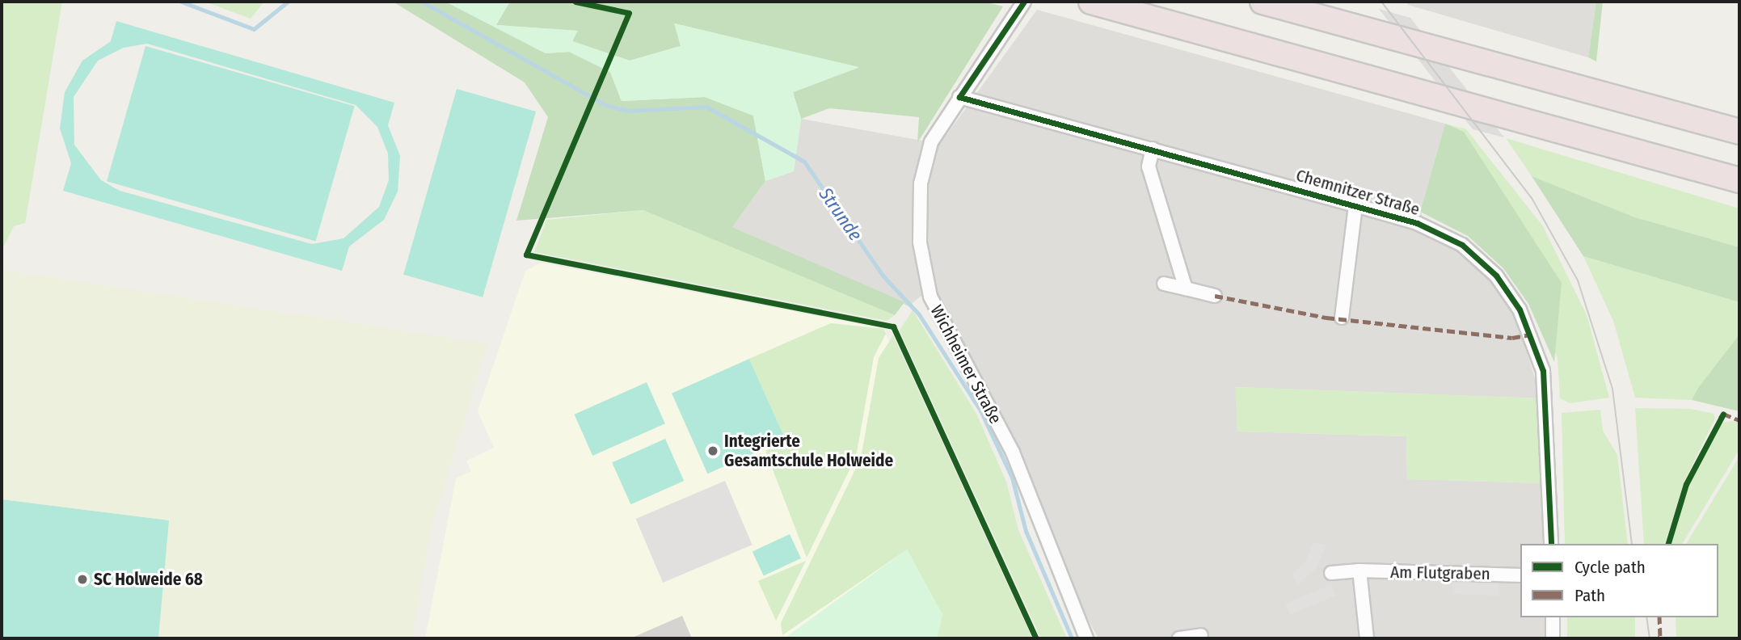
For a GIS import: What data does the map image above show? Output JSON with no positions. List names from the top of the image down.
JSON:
{
  "streets": {
    "street": ["Chemnitzer Straße", "Wichheimer Straße", "Am Flutgraben"]
  },
  "crossings": [
    ["Chemnitzer Straße", "Wichheimer Straße"]
  ],
  "water": ["Strunde"],
  "places": ["Integrierte Gesamtschule Holweide", "SC Holweide 68"],
  "legend": ["Cycle path", "Path"]
}
